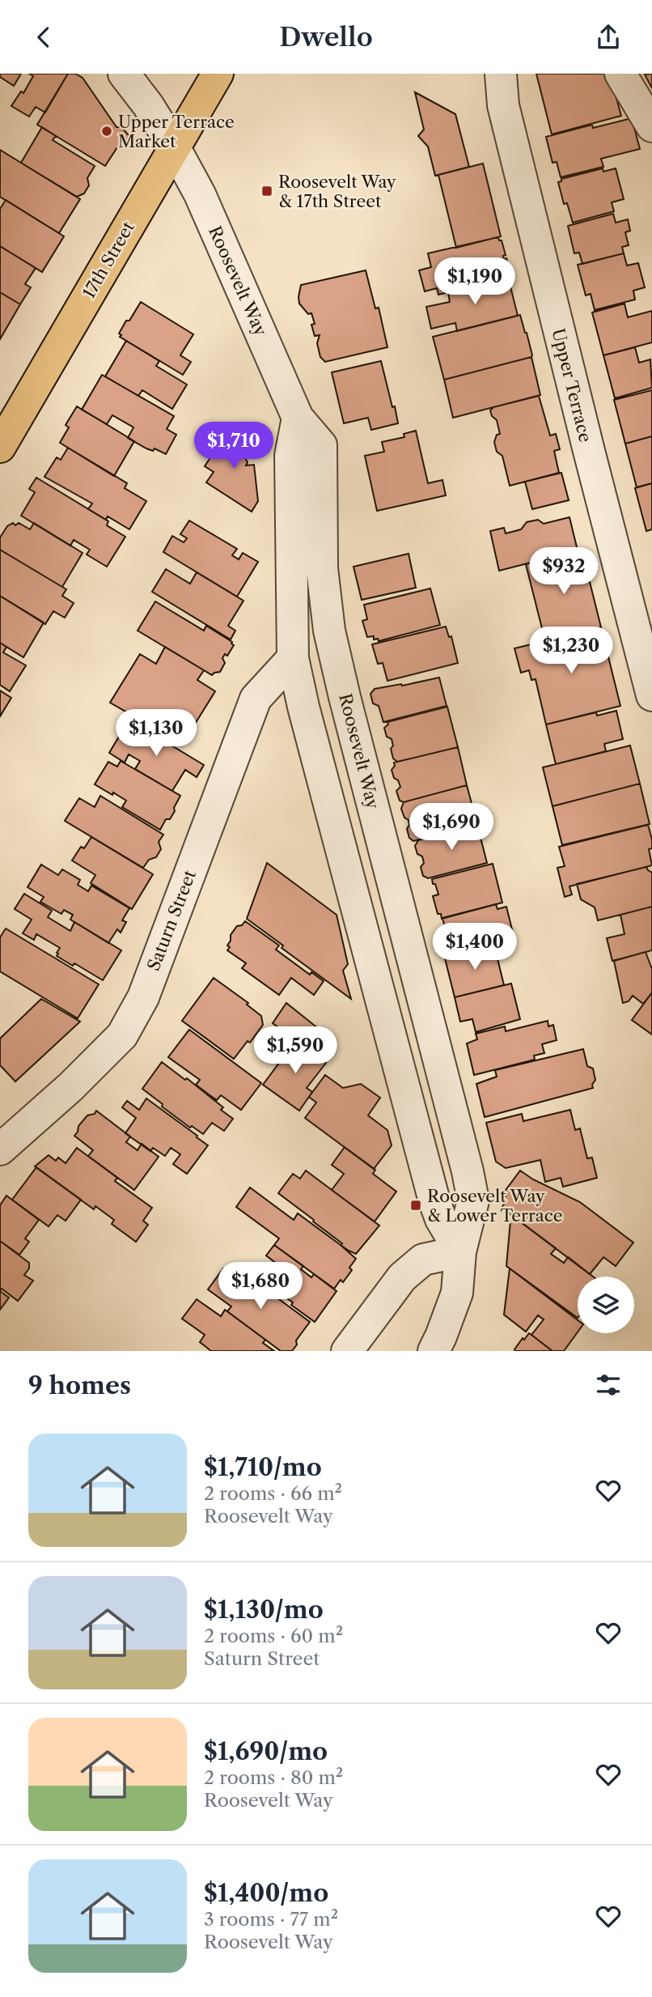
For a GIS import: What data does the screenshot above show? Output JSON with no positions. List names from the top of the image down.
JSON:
{
  "streets": {
    "main road": ["17th Street"],
    "street": ["Roosevelt Way", "Upper Terrace", "Saturn Street"]
  },
  "crossings": [
    ["17th Street", "Roosevelt Way"]
  ],
  "places": {
    "other": ["Upper Terrace Market"],
    "transit": ["Roosevelt Way & 17th Street", "Roosevelt Way & Lower Terrace"]
  },
  "page": {
    "header": "Dwello",
    "price": [
      "$1,190",
      "$1,710",
      "$932",
      "$1,230",
      "$1,130",
      "$1,690",
      "$1,400",
      "$1,590",
      "$1,680"
    ],
    "heading": "9 homes",
    "list": [
      {
        "name": "$1,710/mo",
        "note": "2 rooms · 66 m² · Roosevelt Way"
      },
      {
        "name": "$1,130/mo",
        "note": "2 rooms · 60 m² · Saturn Street"
      },
      {
        "name": "$1,690/mo",
        "note": "2 rooms · 80 m² · Roosevelt Way"
      },
      {
        "name": "$1,400/mo",
        "note": "3 rooms · 77 m² · Roosevelt Way"
      }
    ]
  }
}
